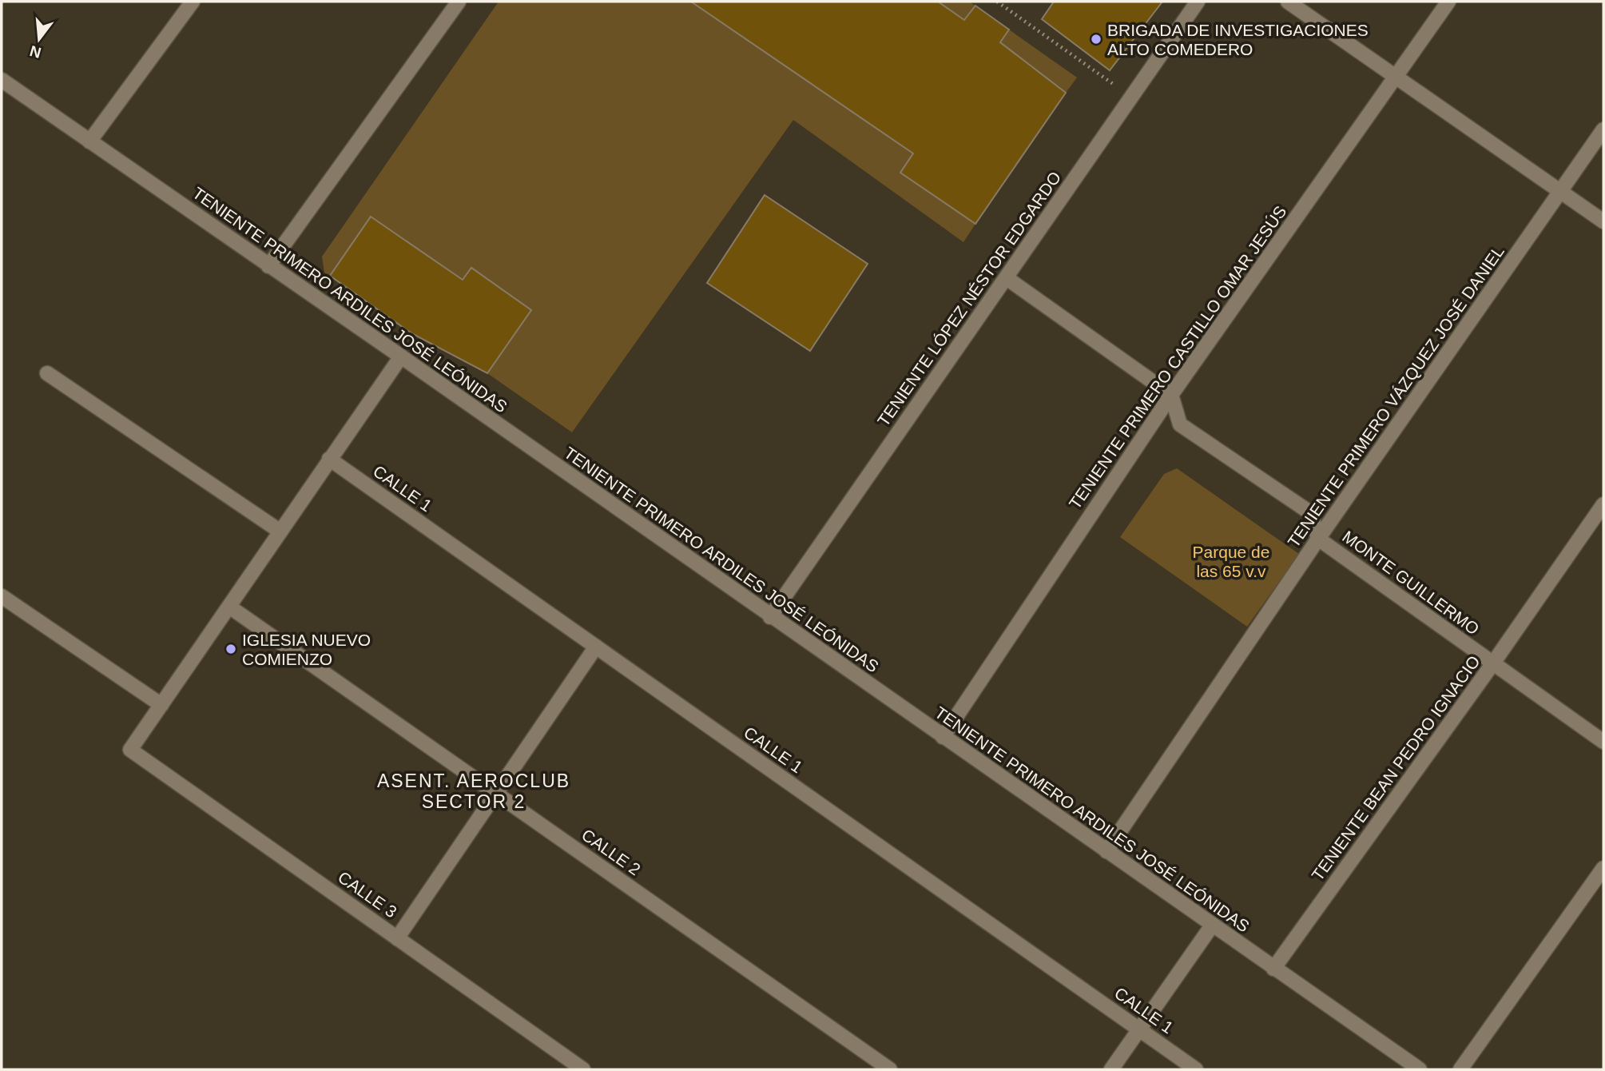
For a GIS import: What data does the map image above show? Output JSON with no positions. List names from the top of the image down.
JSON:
{
  "streets": {
    "street": [
      "TENIENTE LÓPEZ NÉSTOR EDGARDO",
      "TENIENTE PRIMERO ARDILES JOSÉ LEÓNIDAS",
      "TENIENTE PRIMERO CASTILLO OMAR JESÚS",
      "TENIENTE PRIMERO VÁZQUEZ JOSÉ DANIEL",
      "CALLE 1",
      "MONTE GUILLERMO",
      "TENIENTE BEAN PEDRO IGNACIO",
      "CALLE 2",
      "CALLE 3"
    ]
  },
  "crossings": [
    ["TENIENTE LÓPEZ NÉSTOR EDGARDO", "TENIENTE PRIMERO ARDILES JOSÉ LEÓNIDAS"],
    ["TENIENTE PRIMERO ARDILES JOSÉ LEÓNIDAS", "TENIENTE PRIMERO CASTILLO OMAR JESÚS"],
    ["TENIENTE PRIMERO ARDILES JOSÉ LEÓNIDAS", "TENIENTE PRIMERO VÁZQUEZ JOSÉ DANIEL"],
    ["TENIENTE PRIMERO ARDILES JOSÉ LEÓNIDAS", "TENIENTE BEAN PEDRO IGNACIO"],
    ["TENIENTE PRIMERO CASTILLO OMAR JESÚS", "MONTE GUILLERMO"],
    ["TENIENTE PRIMERO VÁZQUEZ JOSÉ DANIEL", "MONTE GUILLERMO"],
    ["MONTE GUILLERMO", "TENIENTE BEAN PEDRO IGNACIO"]
  ],
  "districts": ["ASENT. AEROCLUB SECTOR 2"],
  "parks": ["Parque de las 65 v.v"],
  "places": ["BRIGADA DE INVESTIGACIONES ALTO COMEDERO", "IGLESIA NUEVO COMIENZO"],
  "north": "bottom"
}
